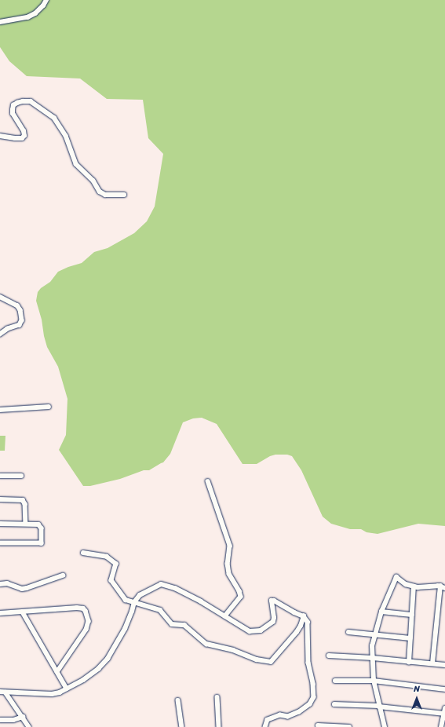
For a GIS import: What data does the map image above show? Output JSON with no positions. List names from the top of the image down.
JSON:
{
  "north": "top"
}
